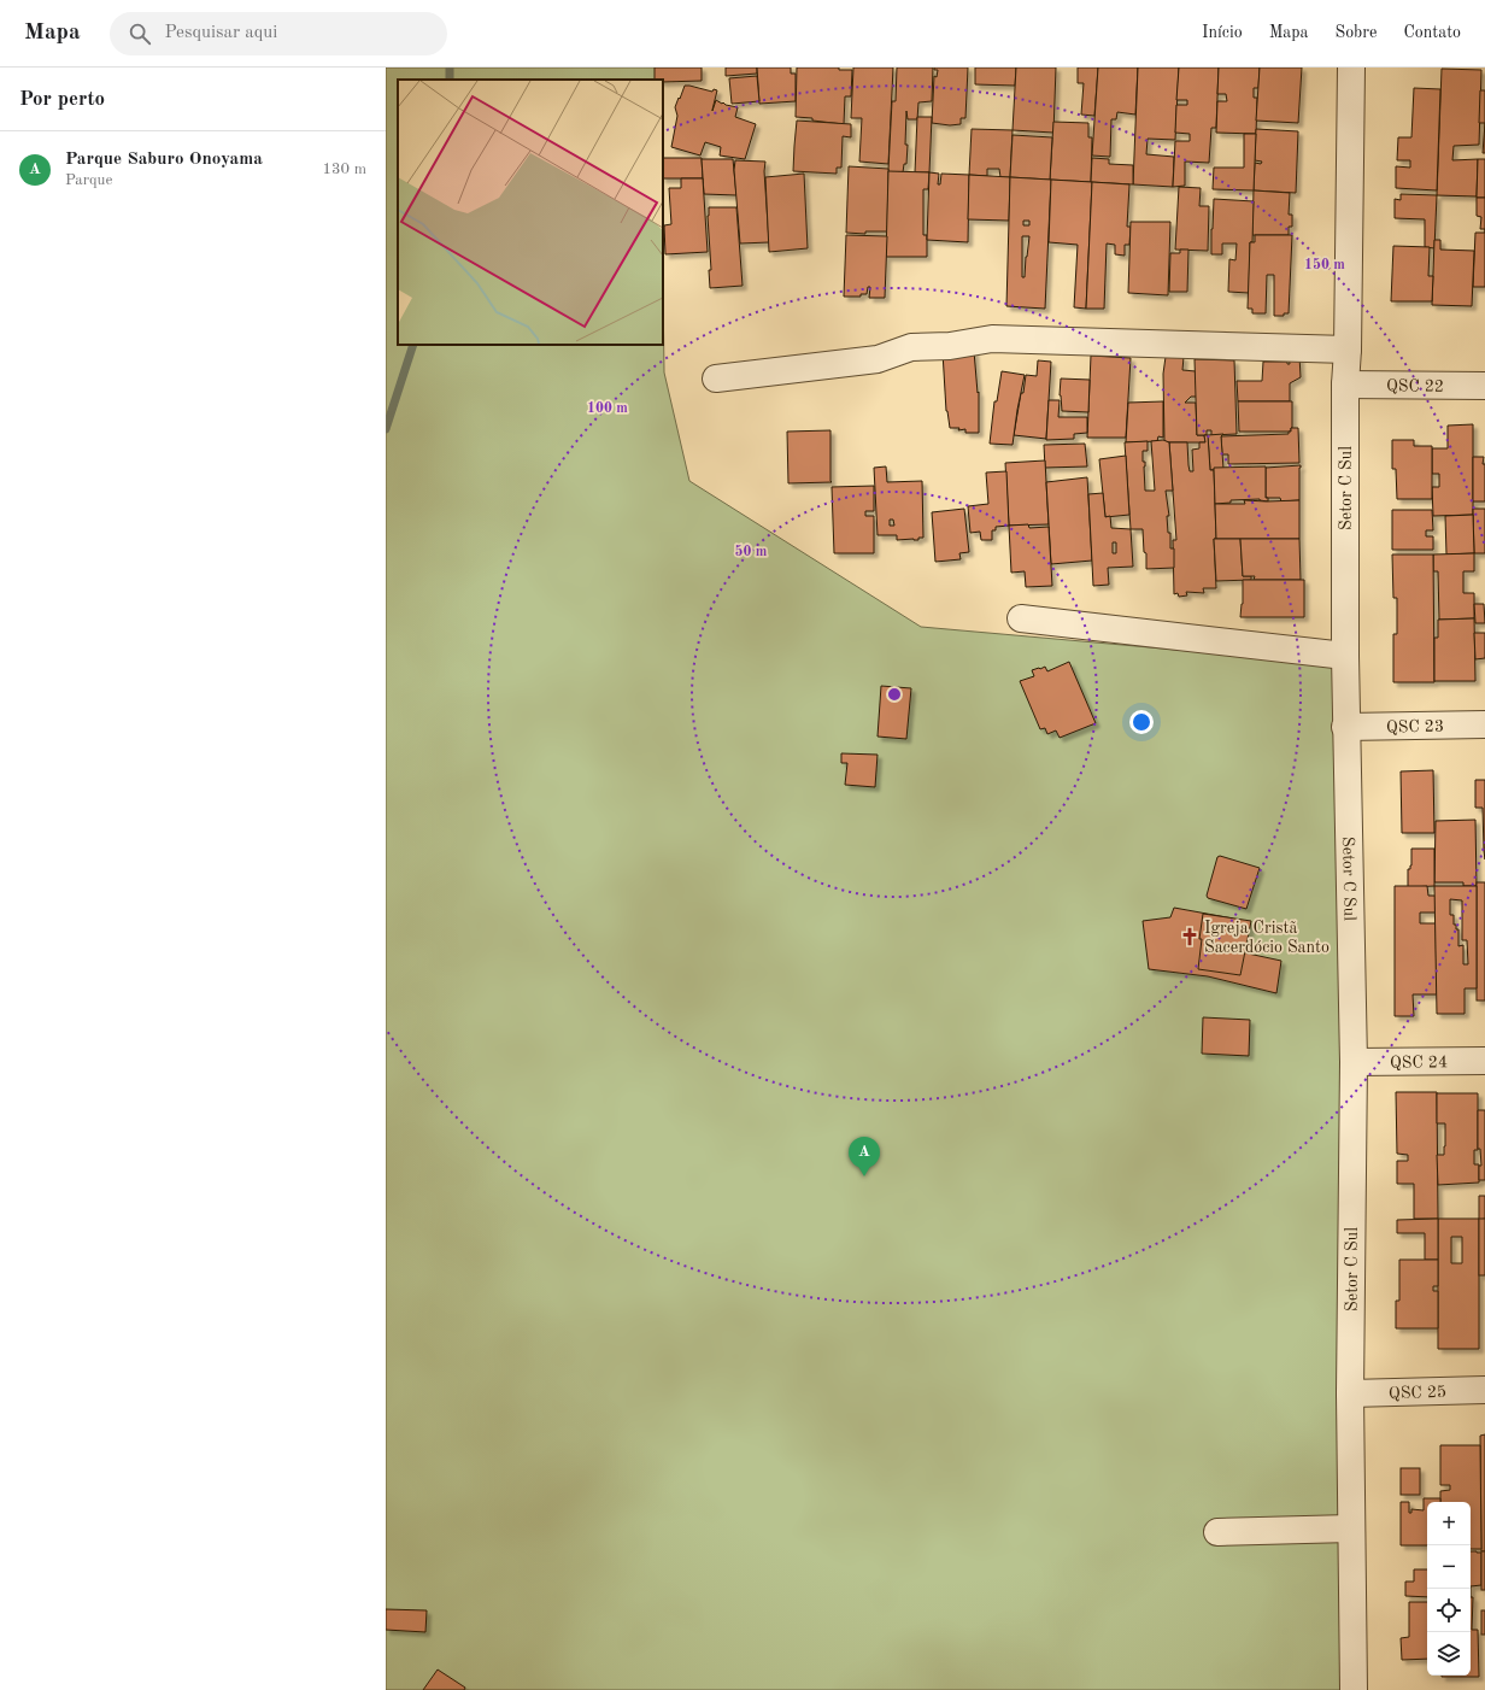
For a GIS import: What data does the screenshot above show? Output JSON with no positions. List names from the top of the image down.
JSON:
{
  "streets": {
    "street": [
      "QSC 22",
      "Setor C Sul",
      "QSC 23",
      "QSC 24",
      "QSC 25"
    ]
  },
  "crossings": [
    ["QSC 22", "Setor C Sul"],
    ["Setor C Sul", "QSC 23"],
    ["Setor C Sul", "QSC 24"],
    ["Setor C Sul", "QSC 25"]
  ],
  "places": {
    "church": ["Igreja Cristã Sacerdócio Santo"]
  },
  "page": {
    "header": "Mapa",
    "search": "Pesquisar aqui",
    "nav": [
      "Início",
      "Mapa",
      "Sobre",
      "Contato"
    ],
    "heading": "Por perto",
    "list": [
      {
        "mark": "A",
        "name": "Parque Saburo Onoyama",
        "note": "Parque",
        "value": "130 m"
      }
    ],
    "pins": "A",
    "map_buttons": ["+", "−"]
  },
  "rings": ["150 m", "100 m", "50 m"]
}
